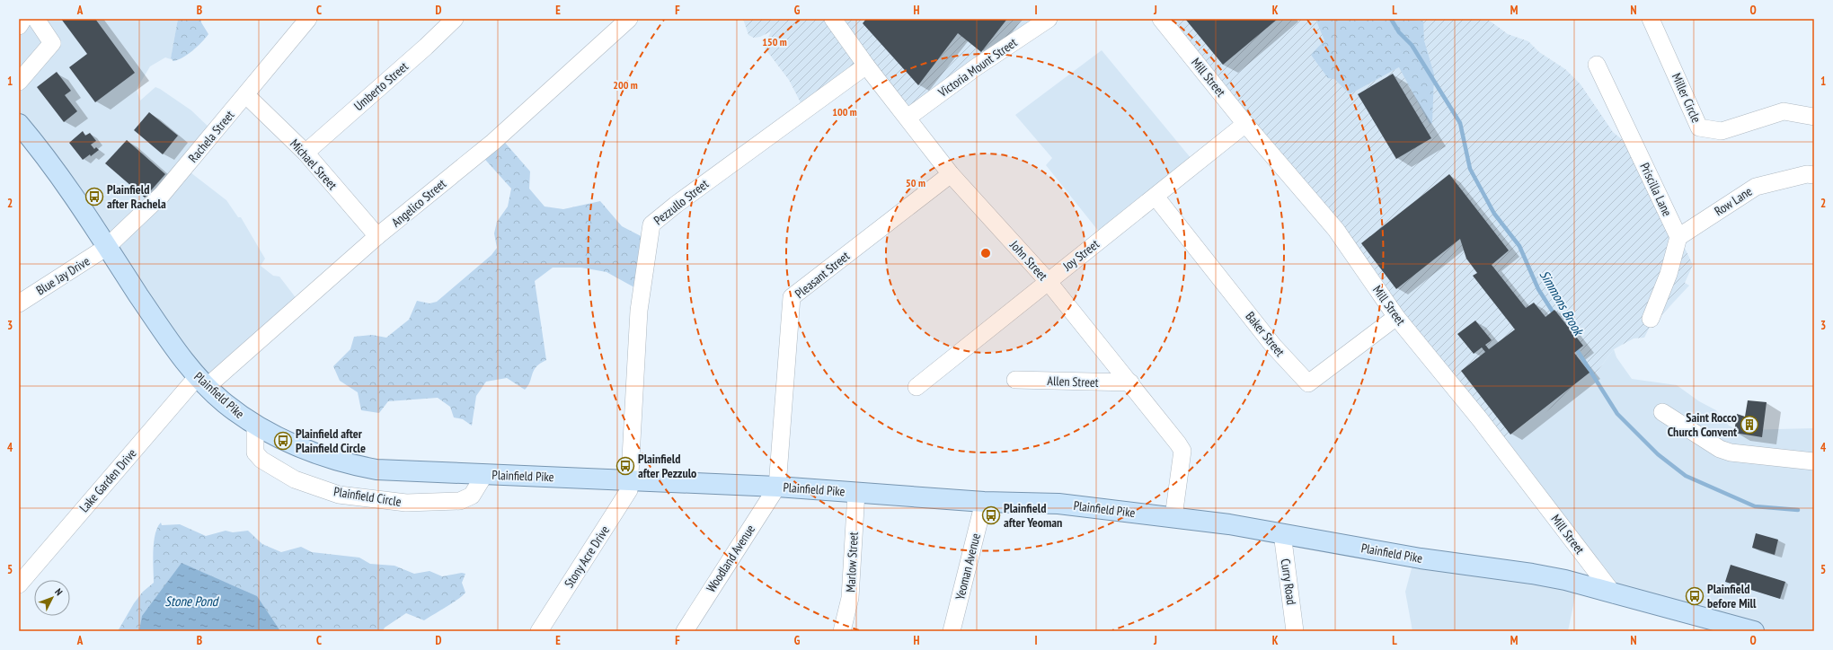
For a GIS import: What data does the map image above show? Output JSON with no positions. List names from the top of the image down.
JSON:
{
  "streets": {
    "main road": ["Plainfield Pike"],
    "street": [
      "Victoria Mount Street",
      "Mill Street",
      "Umberto Street",
      "Miller Circle",
      "Rachela Street",
      "Michael Street",
      "Priscilla Lane",
      "Row Lane",
      "Pezzullo Street",
      "Angelico Street",
      "Joy Street",
      "John Street",
      "Pleasant Street",
      "Blue Jay Drive",
      "Baker Street",
      "Allen Street",
      "Lake Garden Drive",
      "Plainfield Circle",
      "Stony Acre Drive",
      "Woodland Avenue",
      "Marlow Street",
      "Yeoman Avenue",
      "Curry Road"
    ]
  },
  "crossings": [
    ["Victoria Mount Street", "John Street"],
    ["Mill Street", "Joy Street"],
    ["Mill Street", "Baker Street"],
    ["Mill Street", "Plainfield Pike"],
    ["Umberto Street", "Michael Street"],
    ["Rachela Street", "Michael Street"],
    ["Rachela Street", "Blue Jay Drive"],
    ["Rachela Street", "Plainfield Pike"],
    ["Michael Street", "Angelico Street"],
    ["Priscilla Lane", "Row Lane"],
    ["Pezzullo Street", "John Street"],
    ["Pezzullo Street", "Plainfield Pike"],
    ["Pezzullo Street", "Stony Acre Drive"],
    ["Angelico Street", "Plainfield Pike"],
    ["Angelico Street", "Lake Garden Drive"],
    ["Joy Street", "John Street"],
    ["Joy Street", "Baker Street"],
    ["John Street", "Pleasant Street"],
    ["John Street", "Allen Street"],
    ["John Street", "Plainfield Pike"],
    ["Pleasant Street", "Plainfield Pike"],
    ["Pleasant Street", "Woodland Avenue"],
    ["Blue Jay Drive", "Plainfield Pike"],
    ["Plainfield Pike", "Lake Garden Drive"],
    ["Plainfield Pike", "Plainfield Circle"],
    ["Plainfield Pike", "Stony Acre Drive"],
    ["Plainfield Pike", "Woodland Avenue"],
    ["Plainfield Pike", "Marlow Street"],
    ["Plainfield Pike", "Yeoman Avenue"],
    ["Plainfield Pike", "Curry Road"]
  ],
  "water": ["Simmons Brook", "Stone Pond"],
  "places": {
    "bus stop": [
      "Plainfield after Rachela",
      "Plainfield after Plainfield Circle",
      "Plainfield after Pezzulo",
      "Plainfield after Yeoman",
      "Plainfield before Mill"
    ],
    "building": ["Saint Rocco Church Convent"]
  },
  "north": "top right",
  "grid": {
    "columns": [
      "A",
      "B",
      "C",
      "D",
      "E",
      "F",
      "G",
      "H",
      "I",
      "J",
      "K",
      "L",
      "M",
      "N",
      "O"
    ],
    "rows": [
      "1",
      "2",
      "3",
      "4",
      "5"
    ]
  },
  "rings": [
    "150 m",
    "200 m",
    "100 m",
    "50 m"
  ]
}
